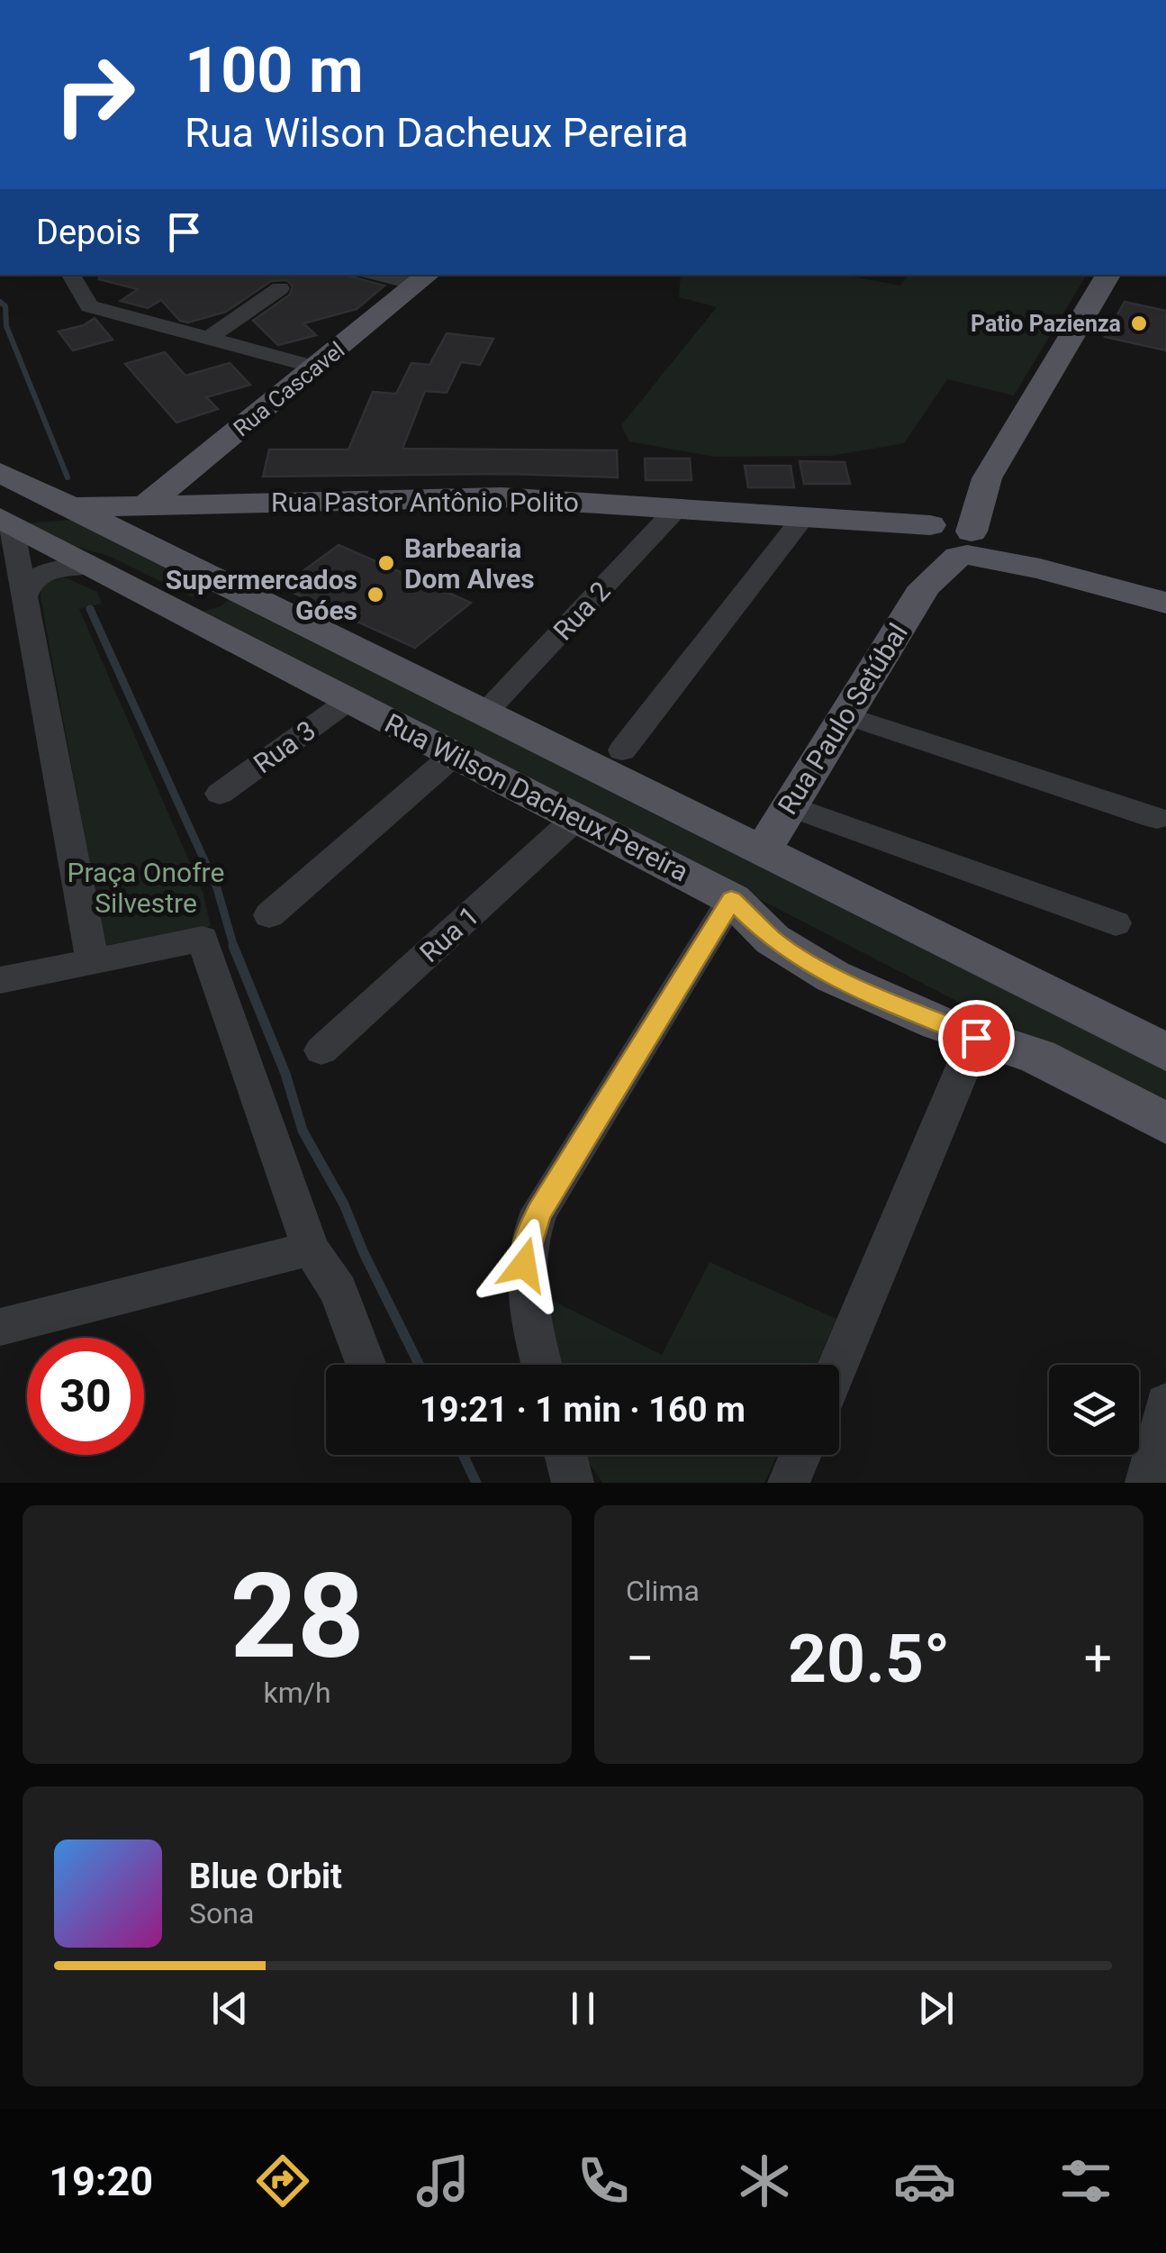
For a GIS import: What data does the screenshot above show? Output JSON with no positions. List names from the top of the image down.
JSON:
{
  "streets": {
    "main road": [
      "Rua Cascavel",
      "Rua Pastor Antônio Polito",
      "Rua Paulo Setúbal",
      "Rua Wilson Dacheux Pereira"
    ],
    "street": ["Rua 2", "Rua 3", "Rua 1"]
  },
  "crossings": [
    ["Rua Cascavel", "Rua Pastor Antônio Polito"],
    ["Rua Cascavel", "Rua Wilson Dacheux Pereira"],
    ["Rua Pastor Antônio Polito", "Rua 2"],
    ["Rua Pastor Antônio Polito", "Rua Paulo Setúbal"],
    ["Rua Pastor Antônio Polito", "Rua Wilson Dacheux Pereira"],
    ["Rua 2", "Rua Wilson Dacheux Pereira"],
    ["Rua Paulo Setúbal", "Rua Wilson Dacheux Pereira"],
    ["Rua 3", "Rua Wilson Dacheux Pereira"],
    ["Rua Wilson Dacheux Pereira", "Rua 1"]
  ],
  "parks": ["Praça Onofre Silvestre"],
  "places": ["Patio Pazienza", "Barbearia Dom Alves", "Supermercados Góes"],
  "page": {
    "turn": ["100 m", "Rua Wilson Dacheux Pereira"],
    "then": "Depois",
    "limit": "30",
    "trip": "19:21 · 1 min · 160 m",
    "tile": [
      ["28", "km/h"],
      "Clima"
    ],
    "heat": ["−", "20.5°", "+"],
    "song": ["Blue Orbit", "Sona"],
    "tabs": "19:20"
  }
}
